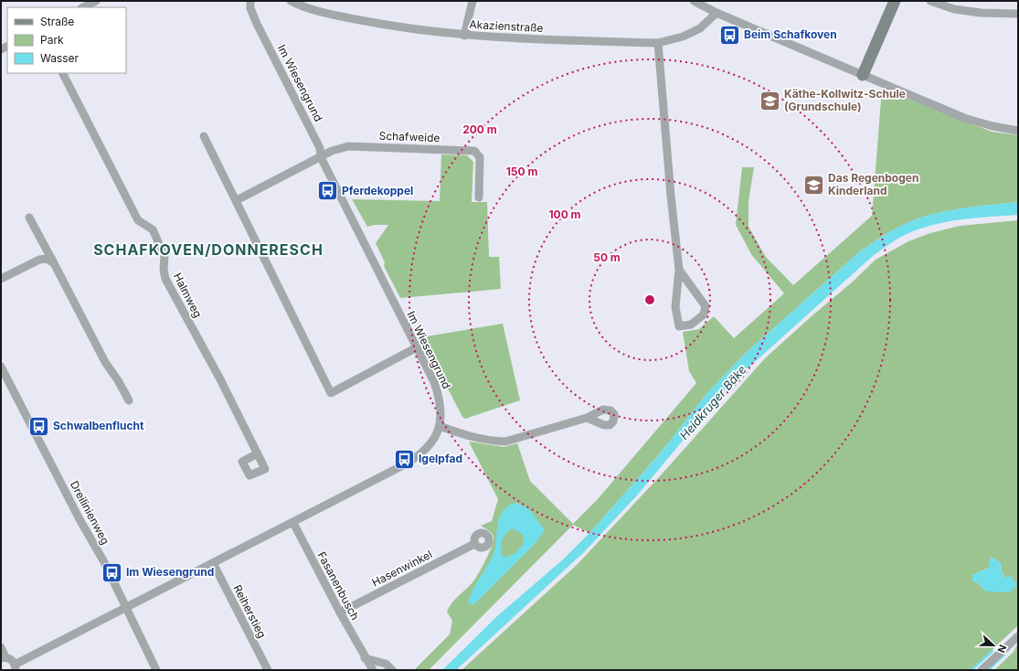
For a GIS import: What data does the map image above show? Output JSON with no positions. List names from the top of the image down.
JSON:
{
  "streets": {
    "street": [
      "Akazienstraße",
      "Im Wiesengrund",
      "Schafweide",
      "Halmweg",
      "Dreilinienweg",
      "Hasenwinkel",
      "Fasanenbusch",
      "Reiherstieg"
    ]
  },
  "crossings": [
    ["Im Wiesengrund", "Schafweide"],
    ["Im Wiesengrund", "Dreilinienweg"],
    ["Im Wiesengrund", "Fasanenbusch"],
    ["Im Wiesengrund", "Reiherstieg"],
    ["Hasenwinkel", "Fasanenbusch"]
  ],
  "districts": ["SCHAFKOVEN/DONNERESCH"],
  "water": ["Heidkruger Bäke"],
  "places": {
    "bus stop": [
      "Beim Schafkoven",
      "Pferdekoppel",
      "Schwalbenflucht",
      "Igelpfad",
      "Im Wiesengrund"
    ],
    "school or university": ["Käthe-Kollwitz-Schule (Grundschule)", "Das Regenbogen Kinderland"]
  },
  "legend": ["Straße", "Park", "Wasser"],
  "north": "right",
  "rings": [
    "200 m",
    "150 m",
    "100 m",
    "50 m"
  ]
}
